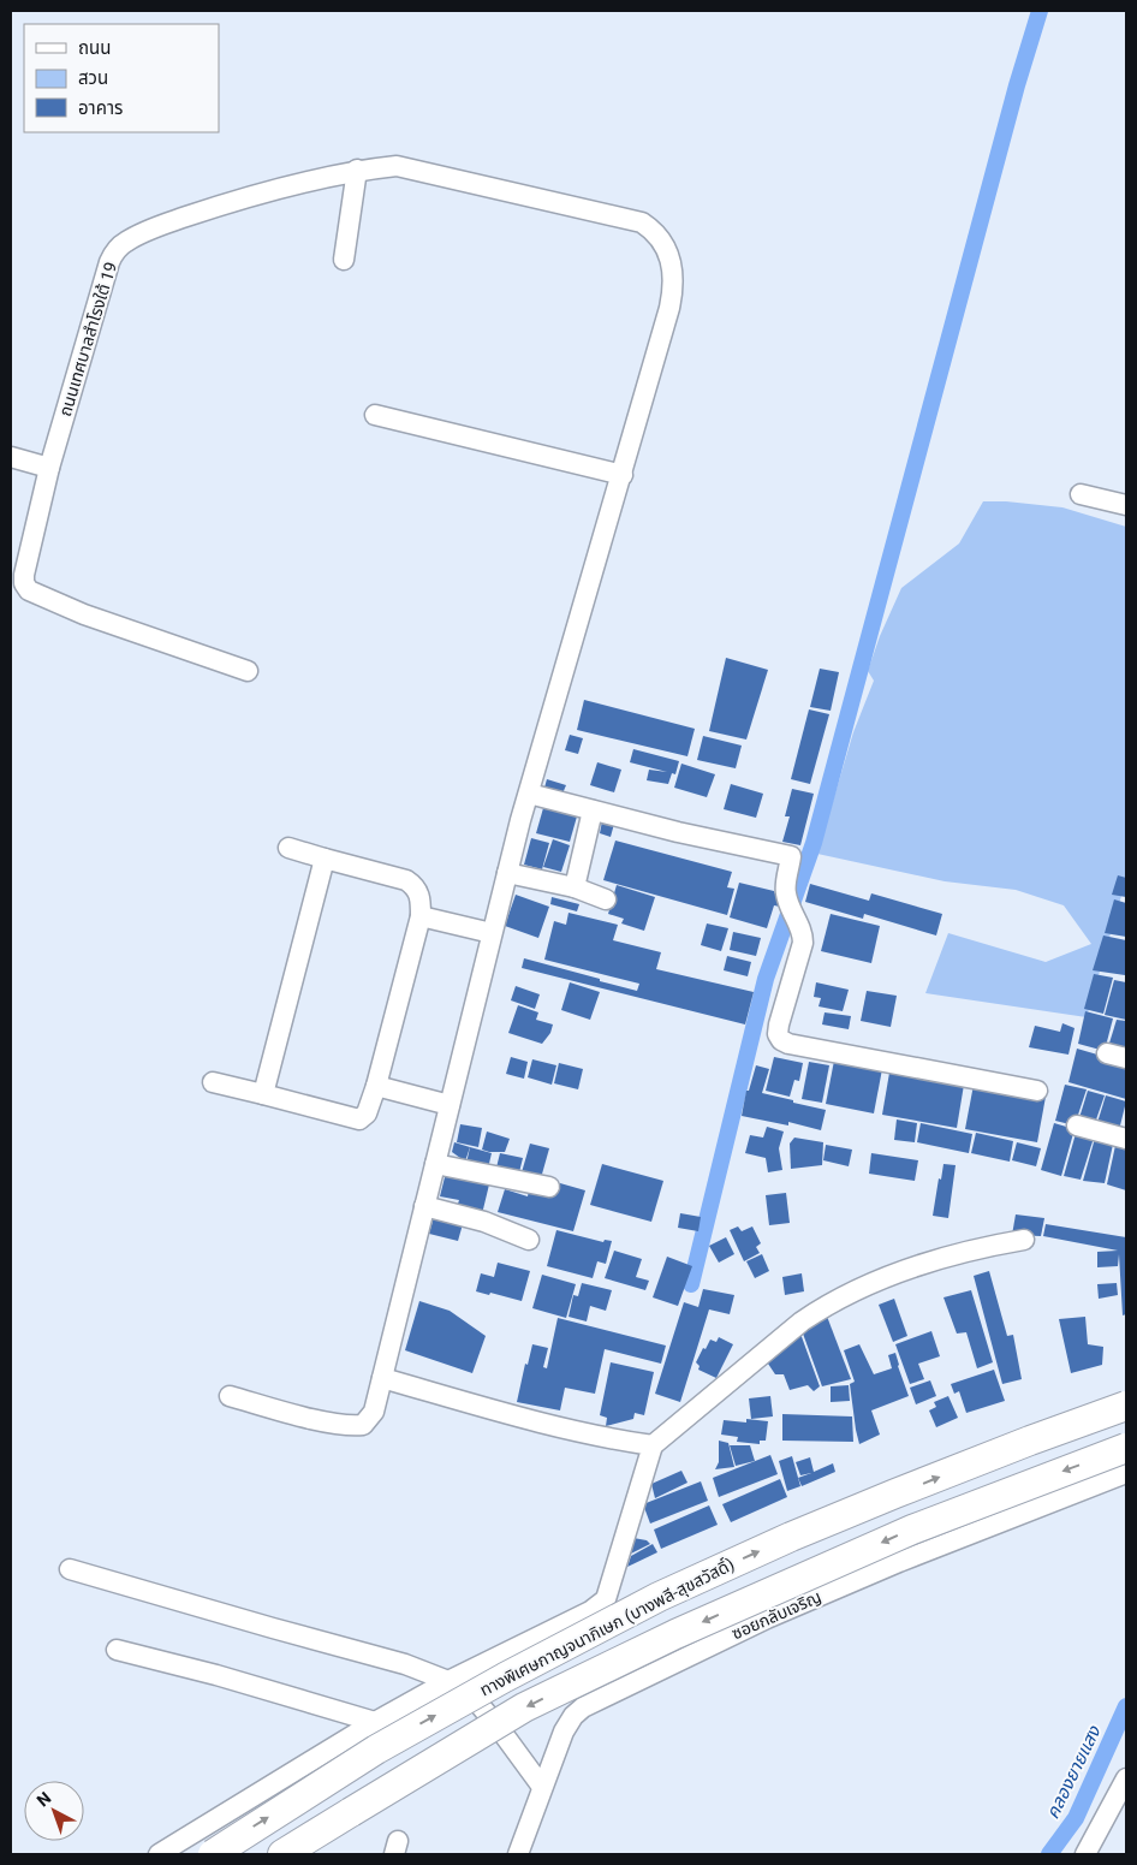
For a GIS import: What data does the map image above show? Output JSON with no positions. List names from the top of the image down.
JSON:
{
  "streets": {
    "highway": ["ทางพิเศษกาญจนาภิเษก (บางพลี-สุขสวัสดิ์)"],
    "street": ["ถนนเทศบาลสำโรงใต้ 19", "ซอยกลับเจริญ"]
  },
  "water": ["คลองยายแสง"],
  "legend": ["ถนน", "สวน", "อาคาร"],
  "north": "top left"
}
